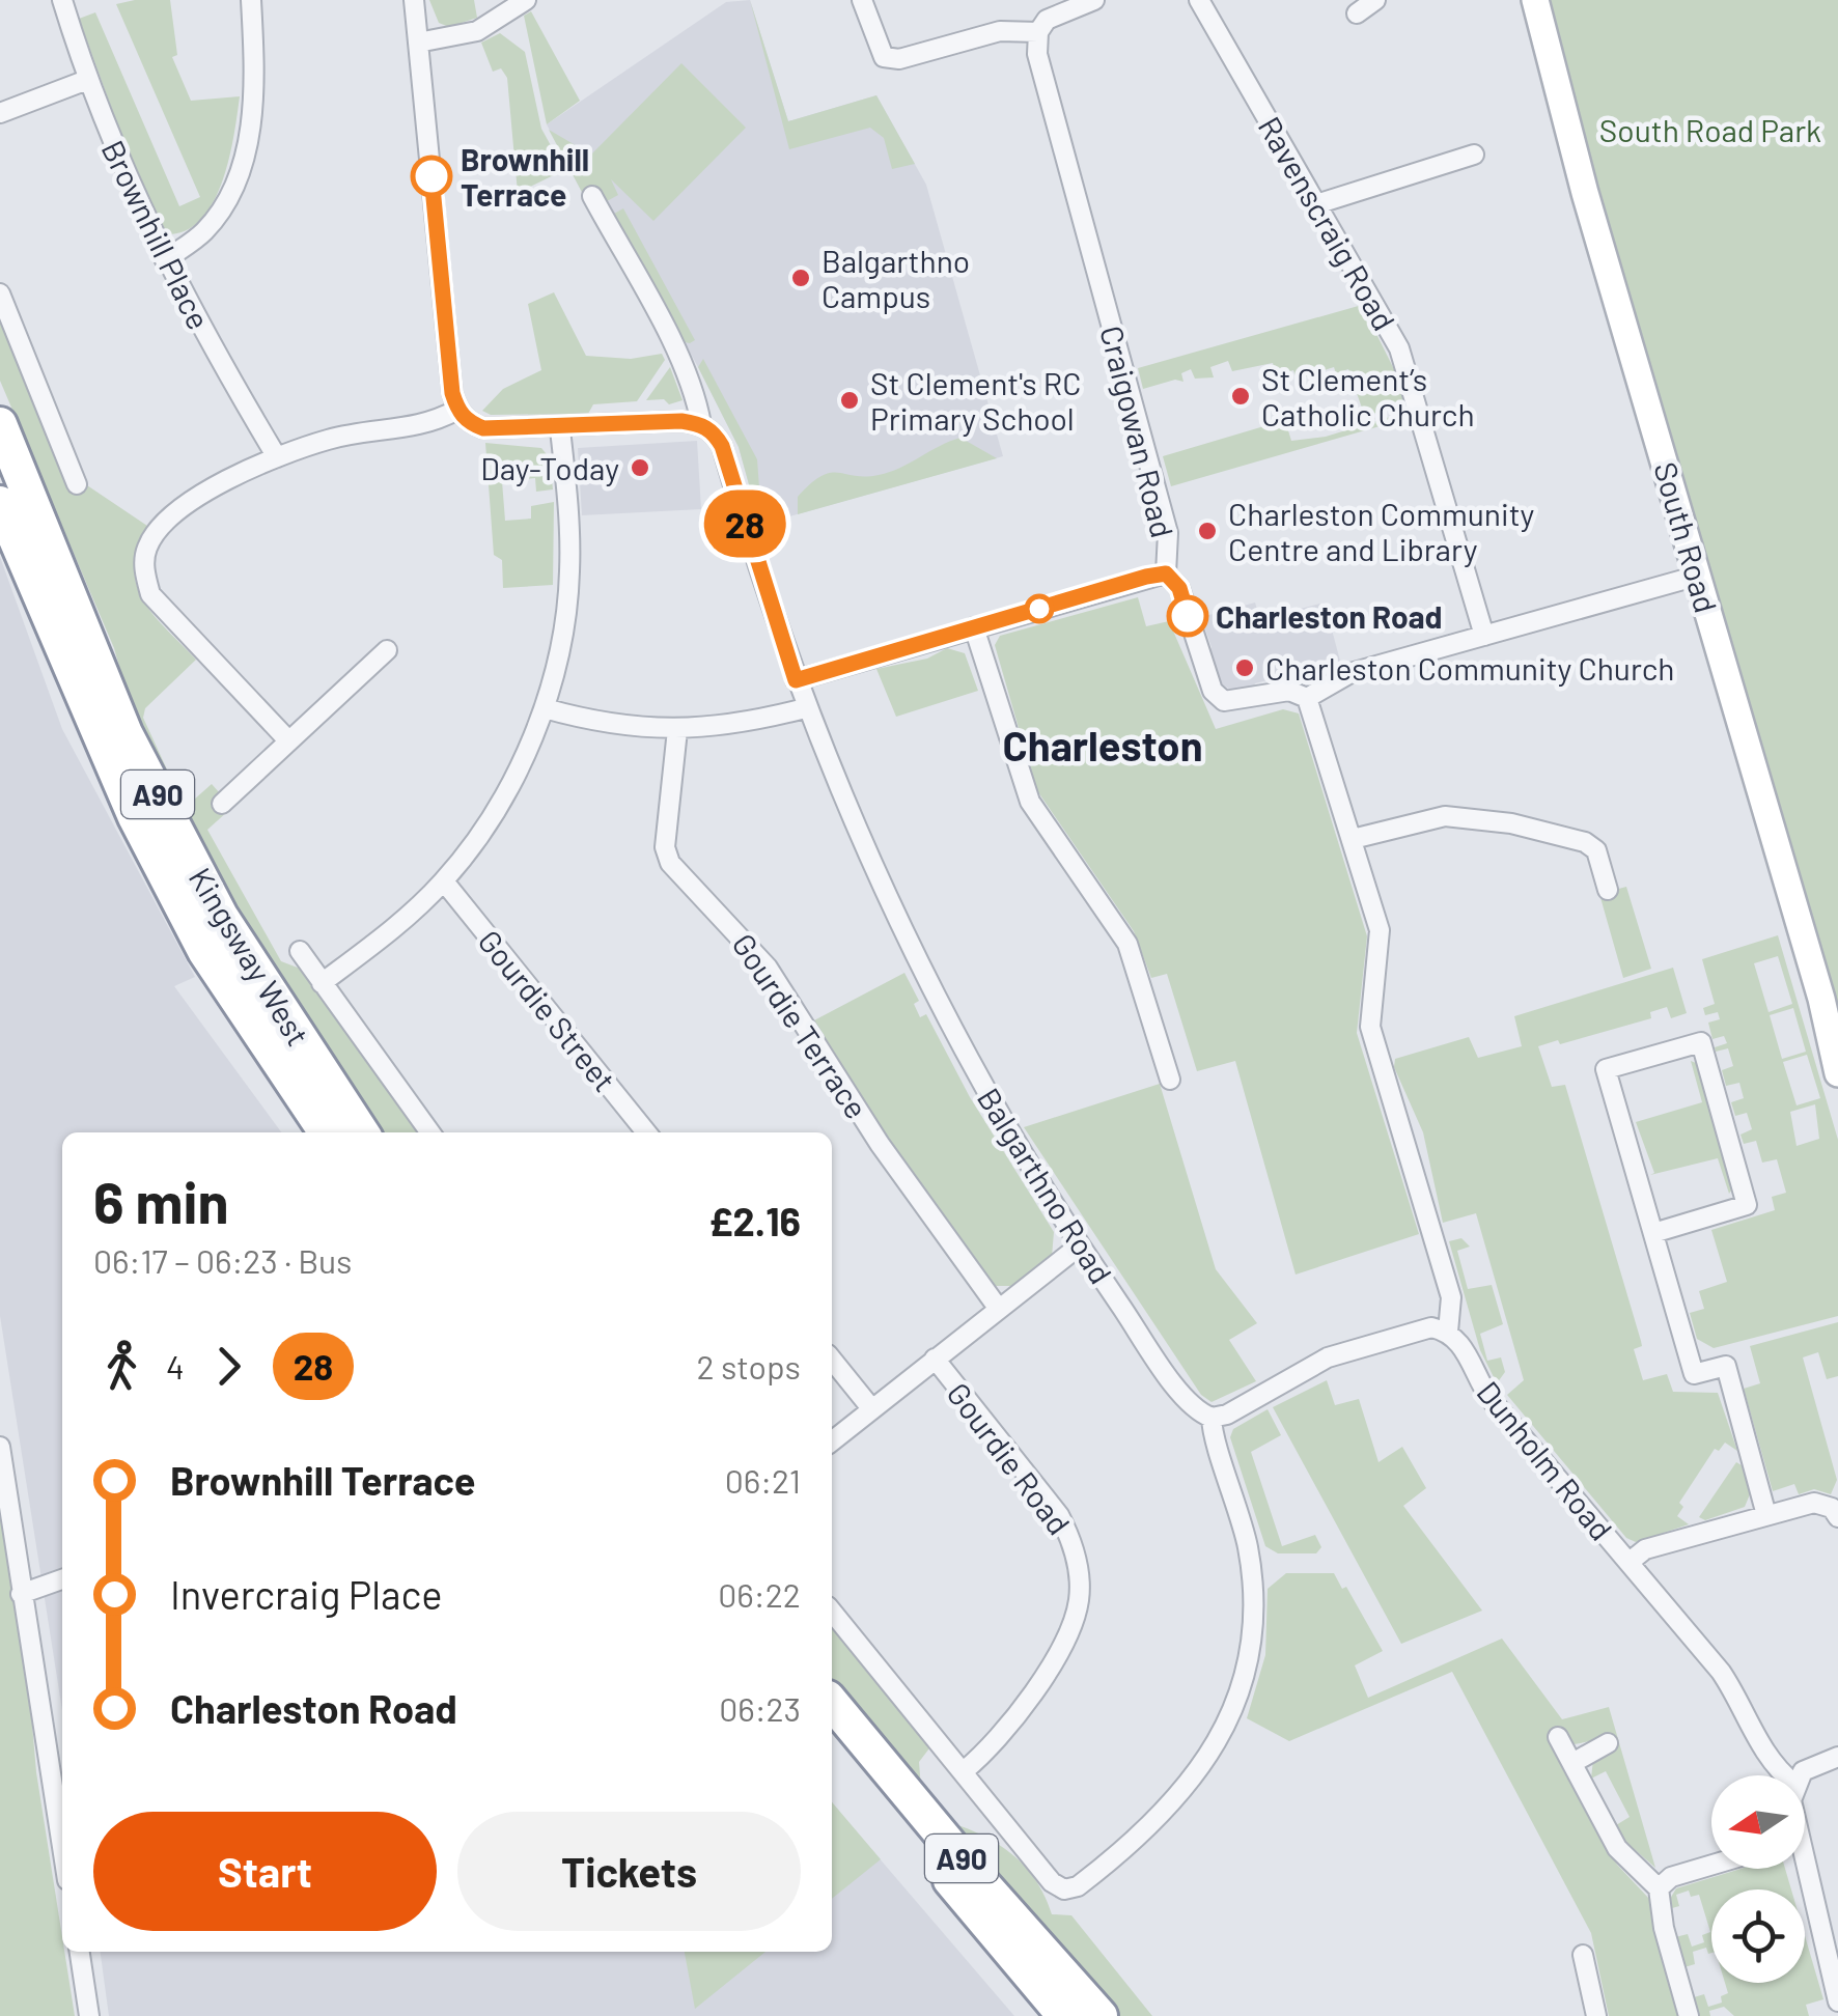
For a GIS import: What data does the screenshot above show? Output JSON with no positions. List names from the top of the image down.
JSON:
{
  "streets": {
    "highway": ["A90", "Kingsway West"],
    "street": [
      "Ravenscraig Road",
      "Brownhill Place",
      "Craigowan Road",
      "South Road",
      "Gourdie Street",
      "Gourdie Terrace",
      "Balgarthno Road",
      "Gourdie Road",
      "Dunholm Road"
    ]
  },
  "crossings": [
    ["Craigowan Road", "Dunholm Road"],
    ["Balgarthno Road", "Gourdie Road"]
  ],
  "districts": ["Charleston"],
  "parks": ["South Road Park"],
  "places": [
    "Brownhill Terrace",
    "Balgarthno Campus",
    "St Clement’s Catholic Church",
    "St Clement's RC Primary School",
    "Day-Today",
    "Charleston Community Centre and Library",
    "Charleston Road",
    "Charleston Community Church"
  ],
  "lines": ["bus line 28"],
  "north": "left",
  "page": {
    "on_map": "28",
    "heading": ["6 min", "06:17 – 06:23 · Bus", "£2.16"],
    "legs": ["4", "28", "2 stops"],
    "list": [
      {
        "name": "Brownhill Terrace",
        "value": "06:21"
      },
      {
        "name": "Invercraig Place",
        "value": "06:22"
      },
      {
        "name": "Charleston Road",
        "value": "06:23"
      }
    ],
    "buttons": ["Start", "Tickets"]
  }
}
